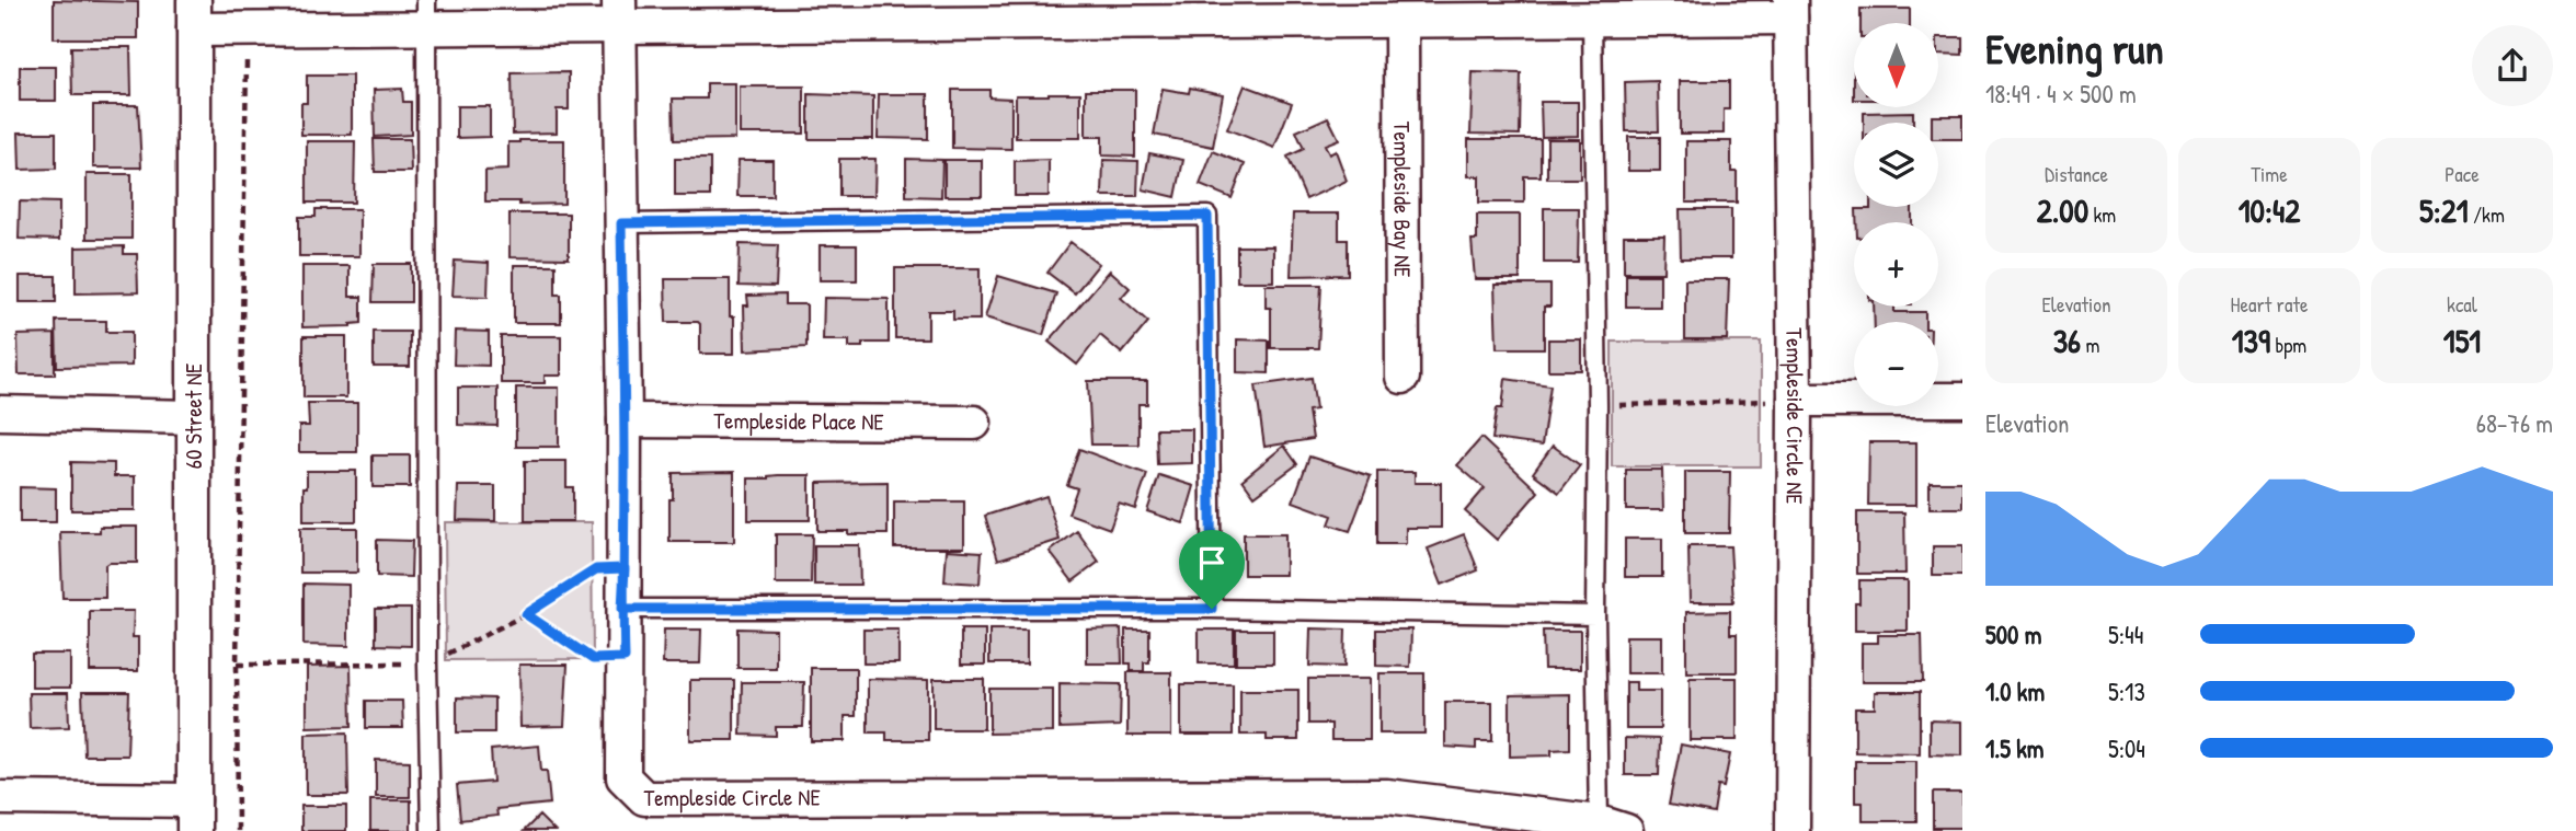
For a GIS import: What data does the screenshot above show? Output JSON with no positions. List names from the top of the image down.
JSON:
{
  "streets": {
    "street": [
      "Templeside Bay NE",
      "Templeside Circle NE",
      "60 Street NE",
      "Templeside Place NE"
    ]
  },
  "crossings": [
    ["Templeside Circle NE", "Templeside Place NE"]
  ],
  "north": "bottom",
  "page": {
    "heading": ["Evening run", "18:49 · 4 × 500 m"],
    "map_buttons": ["+", "−"],
    "stats": [
      ["Distance", "2.00 km"],
      ["Time", "10:42"],
      ["Pace", "5:21 /km"],
      ["Elevation", "36 m"],
      ["Heart rate", "139 bpm"],
      ["kcal", "151"]
    ],
    "chart": ["Elevation", "68–76 m"],
    "list": [
      {
        "name": "500 m",
        "note": "5:44"
      },
      {
        "name": "1.0 km",
        "note": "5:13"
      },
      {
        "name": "1.5 km",
        "note": "5:04"
      }
    ]
  }
}
